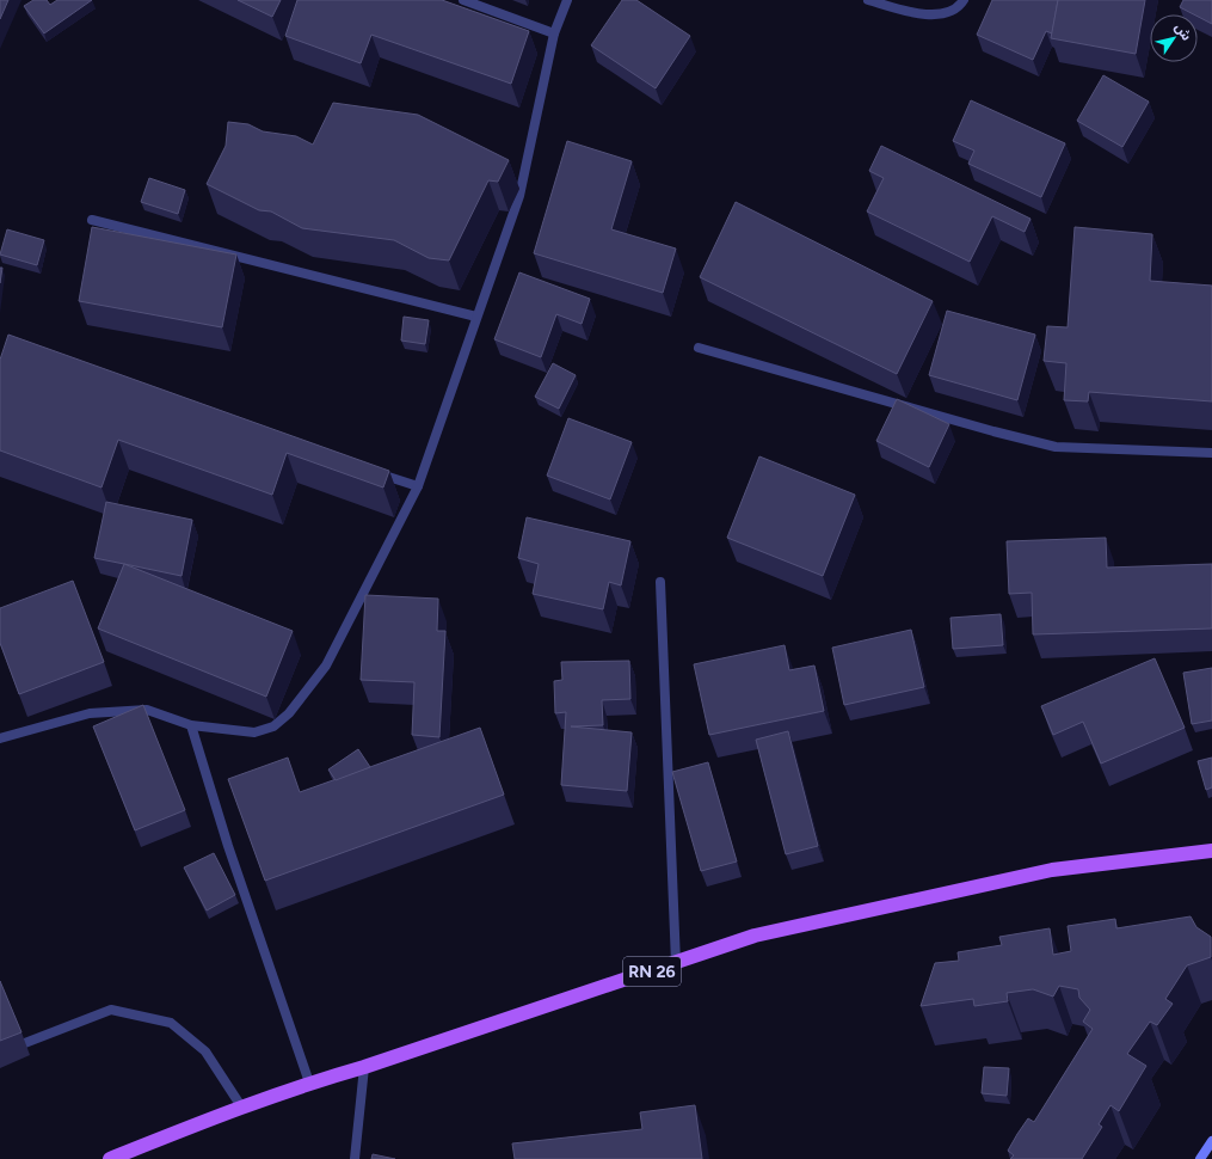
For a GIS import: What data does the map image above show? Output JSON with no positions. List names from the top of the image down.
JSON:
{
  "streets": {
    "main road": ["RN 26"]
  },
  "north": "top right"
}
